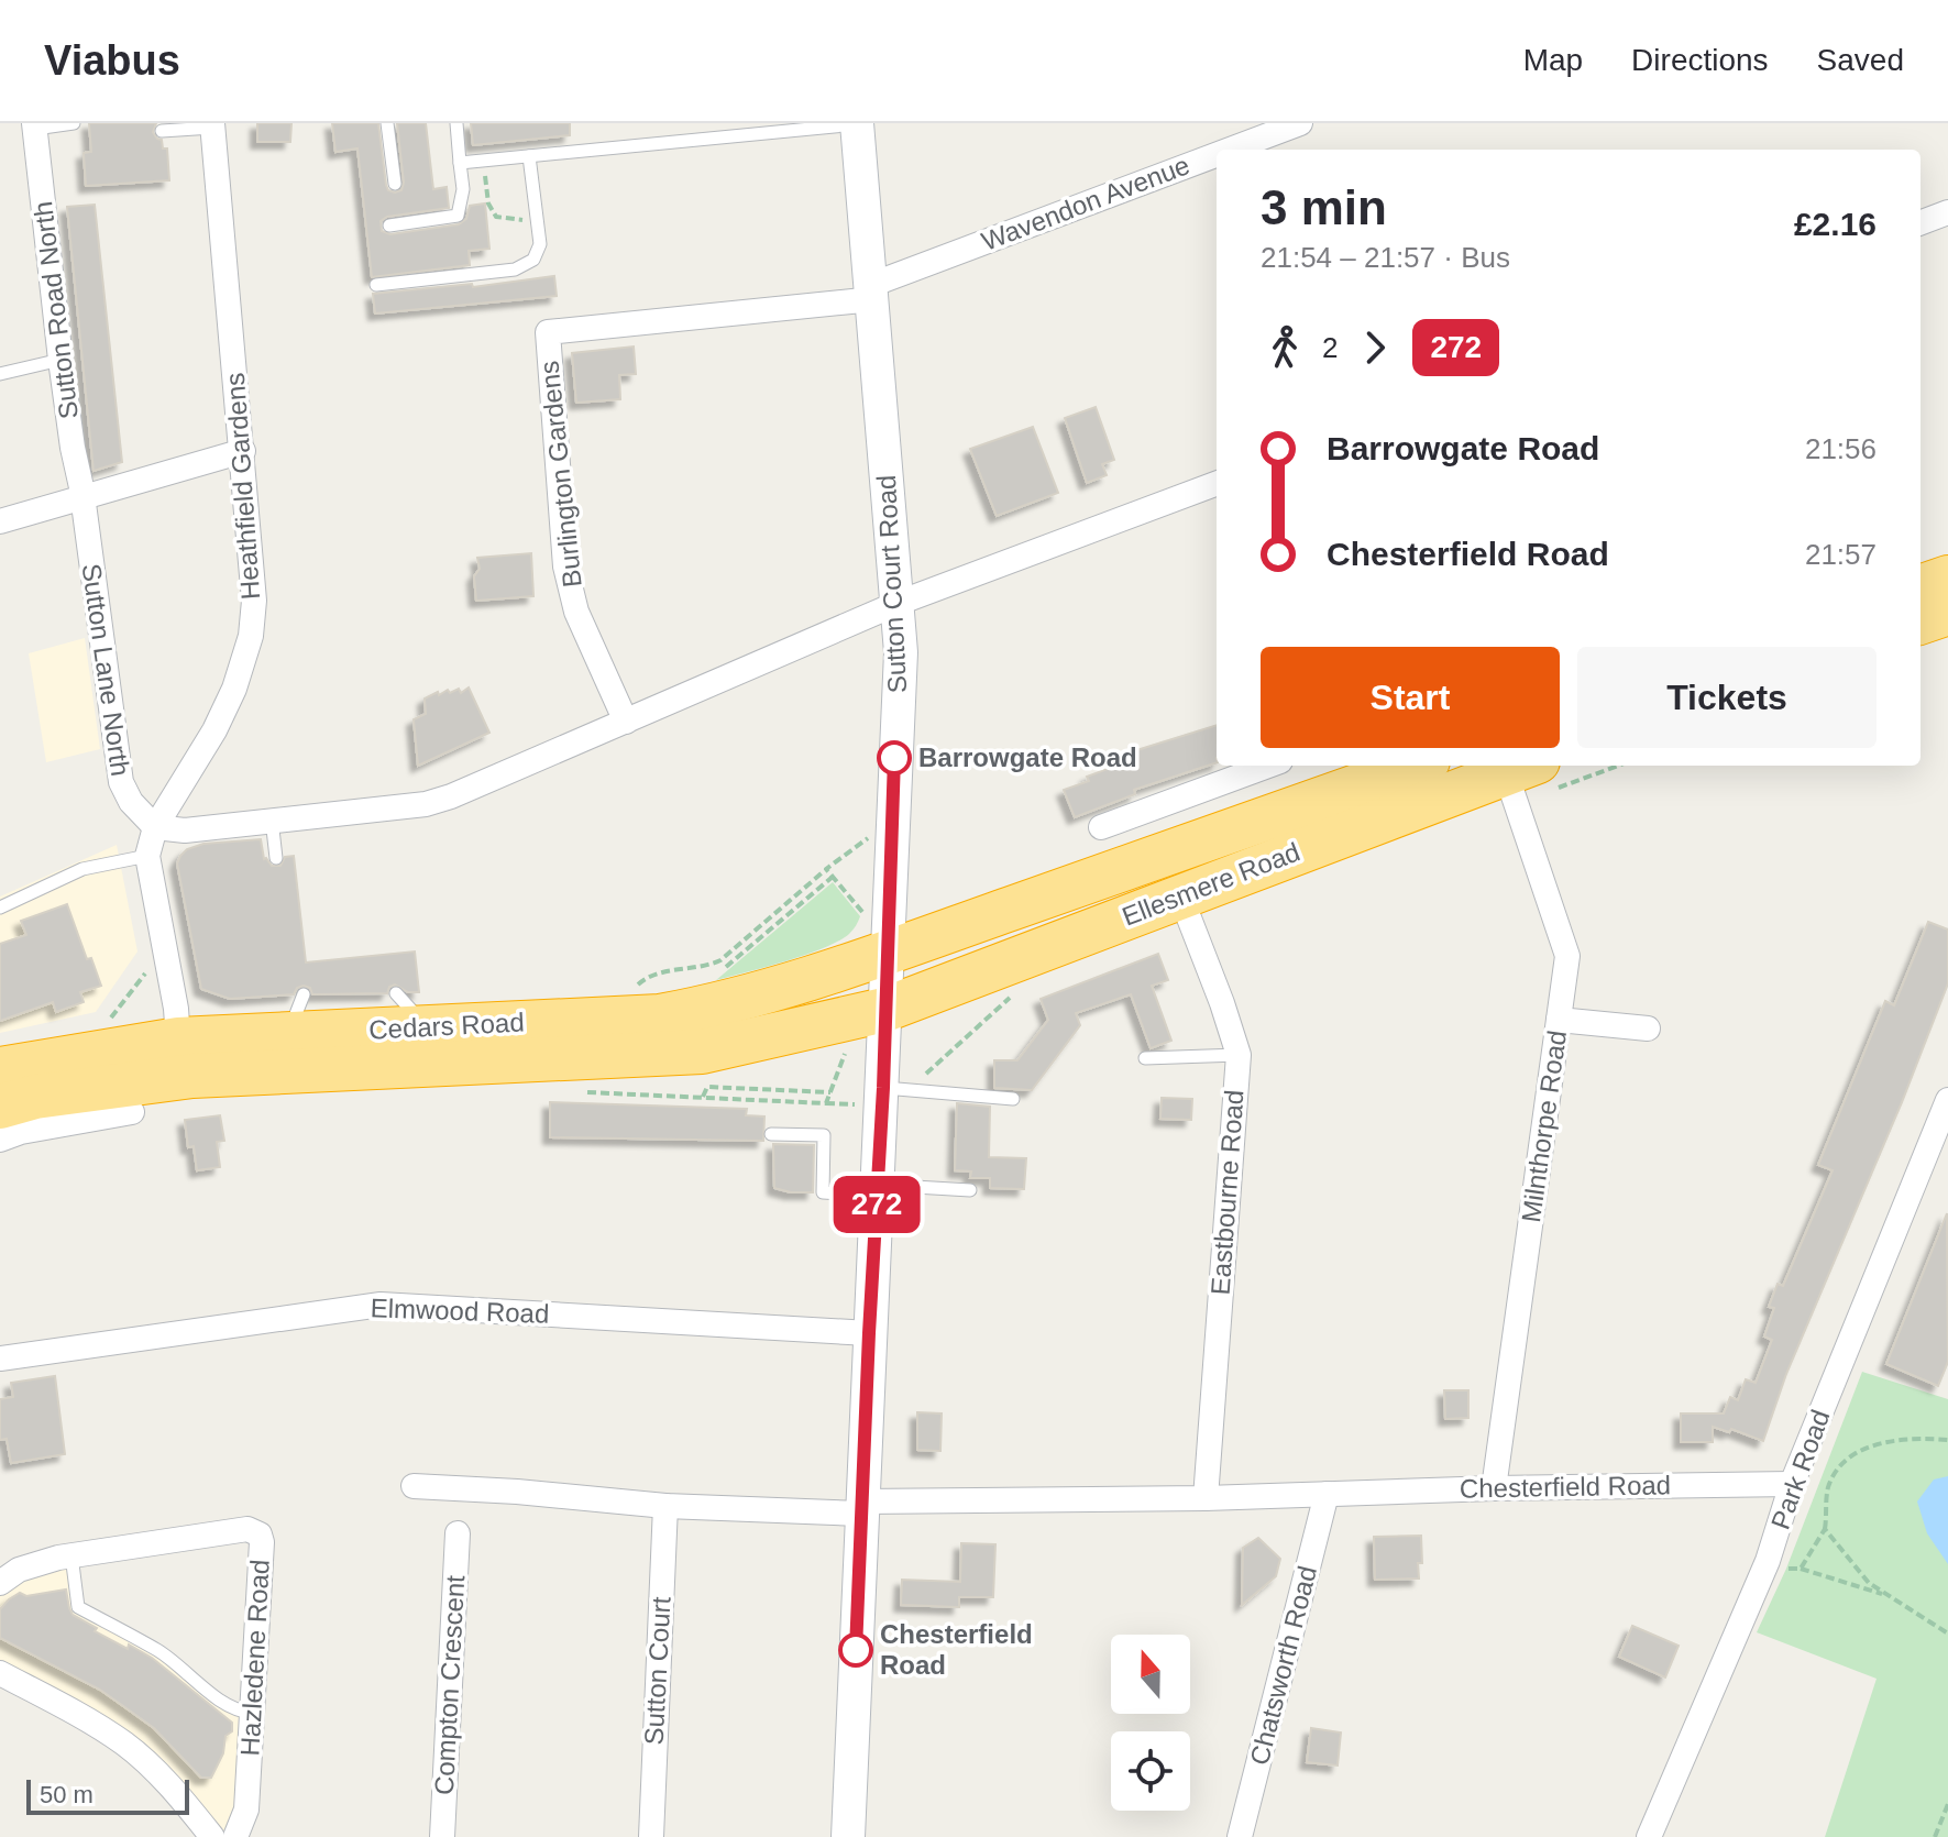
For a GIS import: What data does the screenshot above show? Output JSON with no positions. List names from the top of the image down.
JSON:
{
  "streets": {
    "highway": ["Ellesmere Road", "Cedars Road"],
    "street": [
      "Wavendon Avenue",
      "Sutton Road North",
      "Burlington Gardens",
      "Heathfield Gardens",
      "Sutton Court Road",
      "Sutton Lane North",
      "Milnthorpe Road",
      "Eastbourne Road",
      "Elmwood Road",
      "Park Road",
      "Chesterfield Road",
      "Hazledene Road",
      "Chatsworth Road",
      "Sutton Court",
      "Compton Crescent"
    ]
  },
  "crossings": [
    ["Wavendon Avenue", "Burlington Gardens"],
    ["Wavendon Avenue", "Sutton Court Road"],
    ["Sutton Road North", "Sutton Lane North"],
    ["Burlington Gardens", "Sutton Court Road"],
    ["Heathfield Gardens", "Sutton Lane North"],
    ["Sutton Court Road", "Ellesmere Road"],
    ["Sutton Court Road", "Cedars Road"],
    ["Sutton Court Road", "Elmwood Road"],
    ["Sutton Court Road", "Chesterfield Road"],
    ["Ellesmere Road", "Cedars Road"],
    ["Ellesmere Road", "Milnthorpe Road"],
    ["Ellesmere Road", "Eastbourne Road"],
    ["Milnthorpe Road", "Chesterfield Road"],
    ["Eastbourne Road", "Chesterfield Road"],
    ["Park Road", "Chesterfield Road"],
    ["Chesterfield Road", "Chatsworth Road"],
    ["Chesterfield Road", "Sutton Court"]
  ],
  "places": ["Barrowgate Road", "Chesterfield Road"],
  "lines": ["bus line 272"],
  "scale_bar": "50 m",
  "north": "top",
  "page": {
    "header": "Viabus",
    "nav": ["Map", "Directions", "Saved"],
    "on_map": "272",
    "heading": ["3 min", "21:54 – 21:57 · Bus", "£2.16"],
    "legs": ["2", "272"],
    "list": [
      {
        "name": "Barrowgate Road",
        "value": "21:56"
      },
      {
        "name": "Chesterfield Road",
        "value": "21:57"
      }
    ],
    "buttons": ["Start", "Tickets"],
    "scale": "50 m"
  }
}
